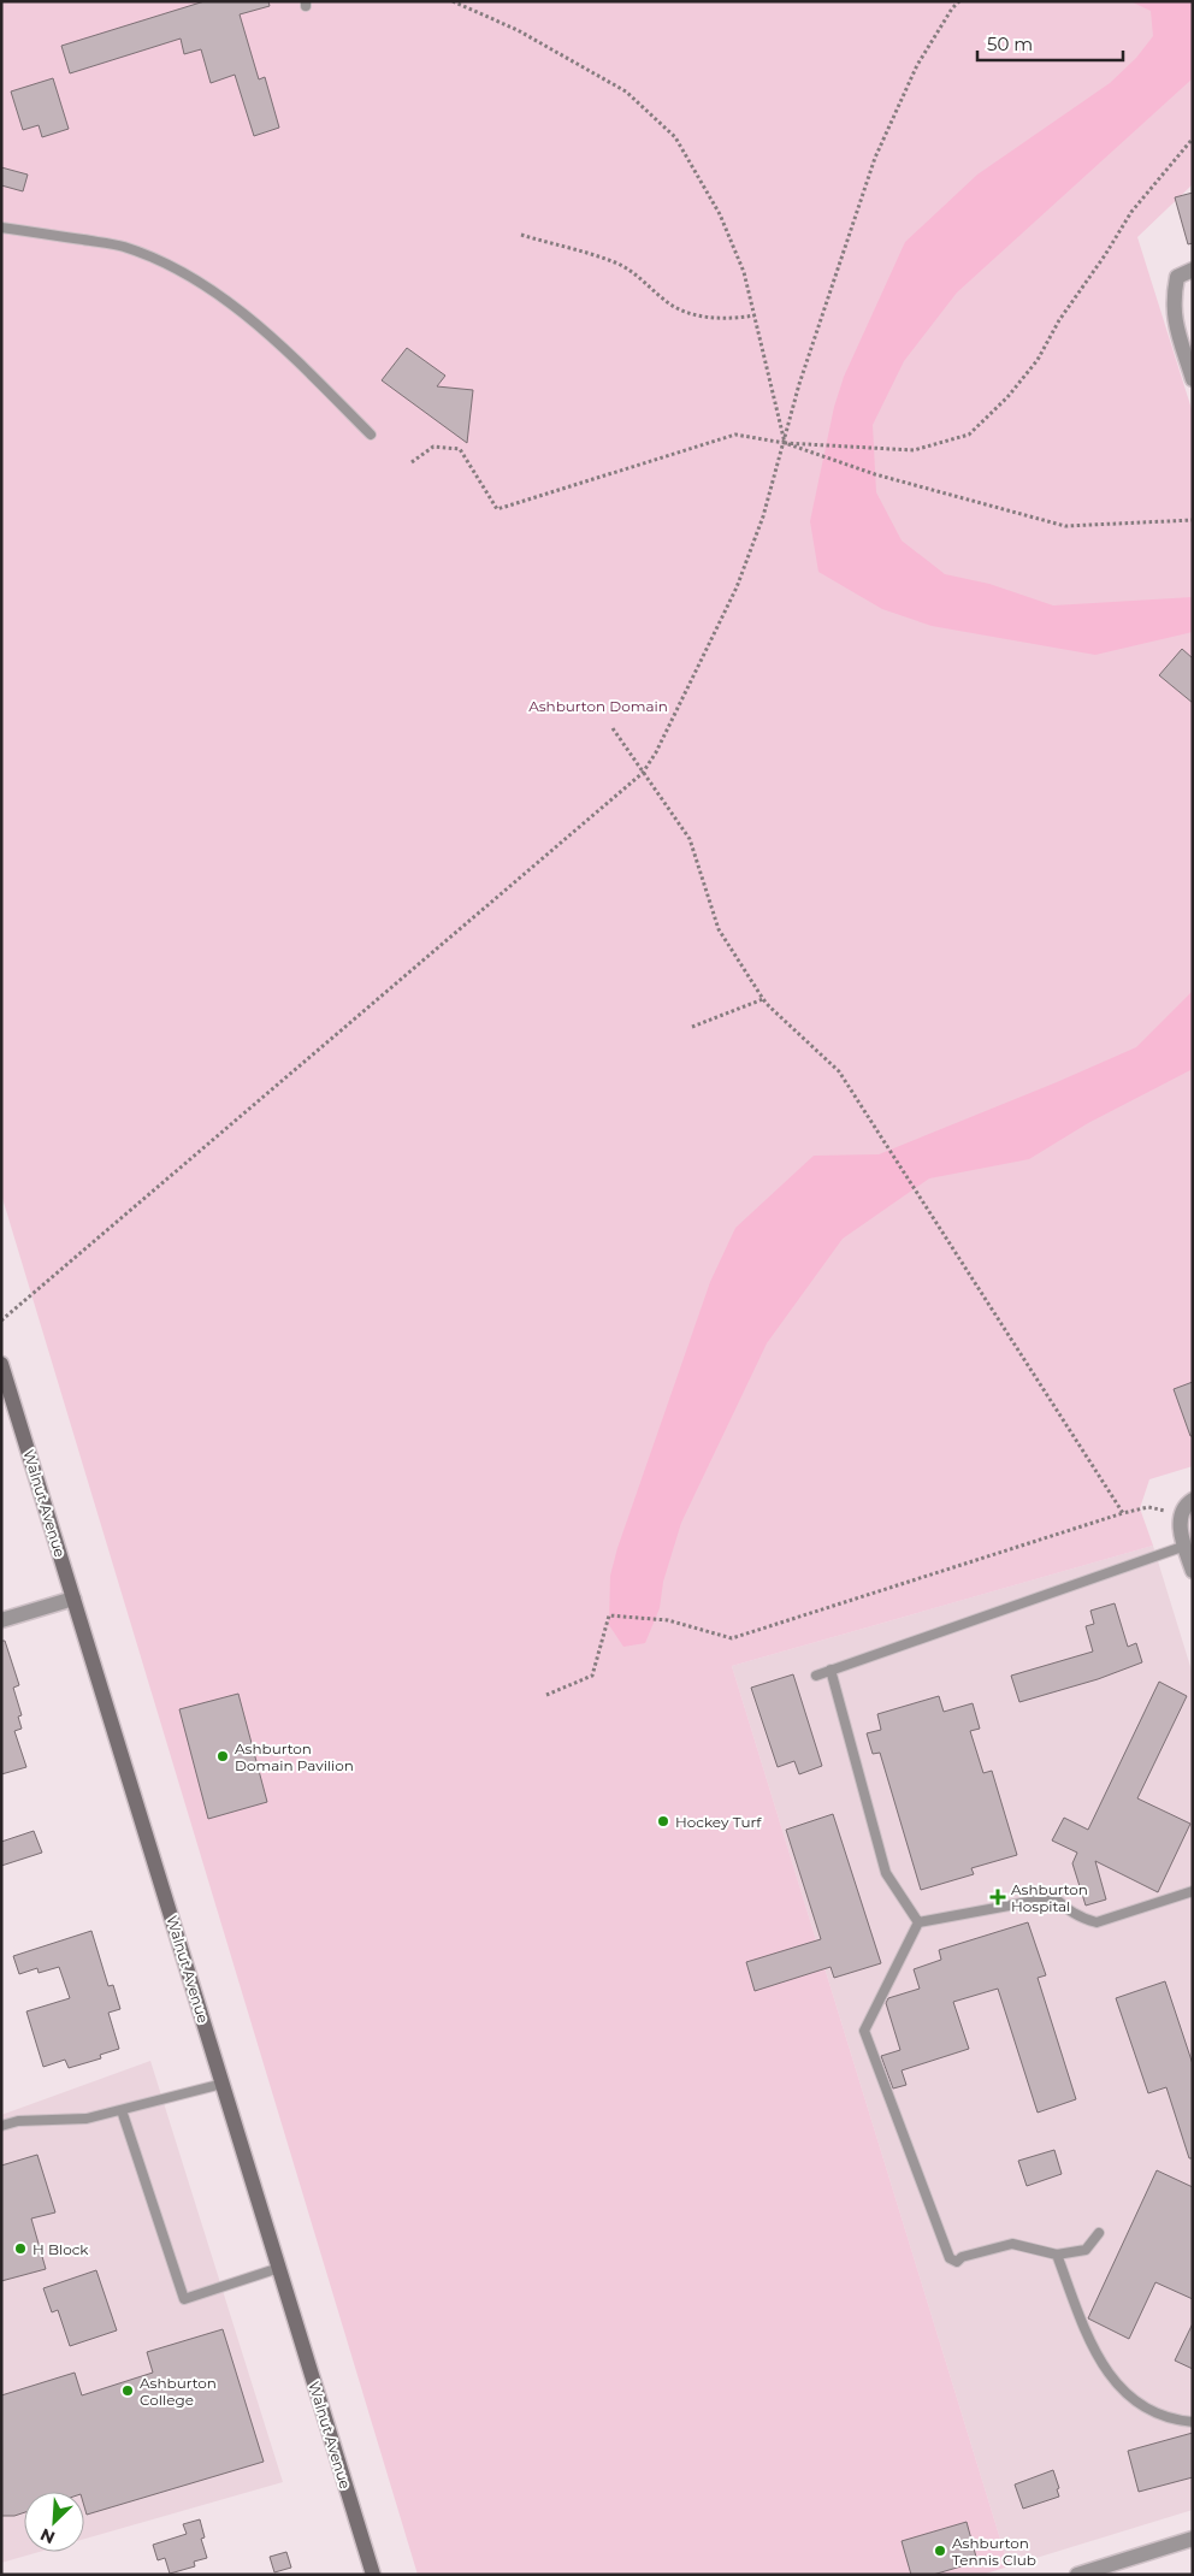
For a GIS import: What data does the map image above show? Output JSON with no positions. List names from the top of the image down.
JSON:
{
  "streets": {
    "main road": ["Walnut Avenue"]
  },
  "parks": ["Ashburton Domain"],
  "places": {
    "other": [
      "Ashburton Domain Pavilion",
      "Hockey Turf",
      "H Block",
      "Ashburton College",
      "Ashburton Tennis Club"
    ],
    "health": ["Ashburton Hospital"]
  },
  "scale_bar": "50 m",
  "north": "bottom left"
}
